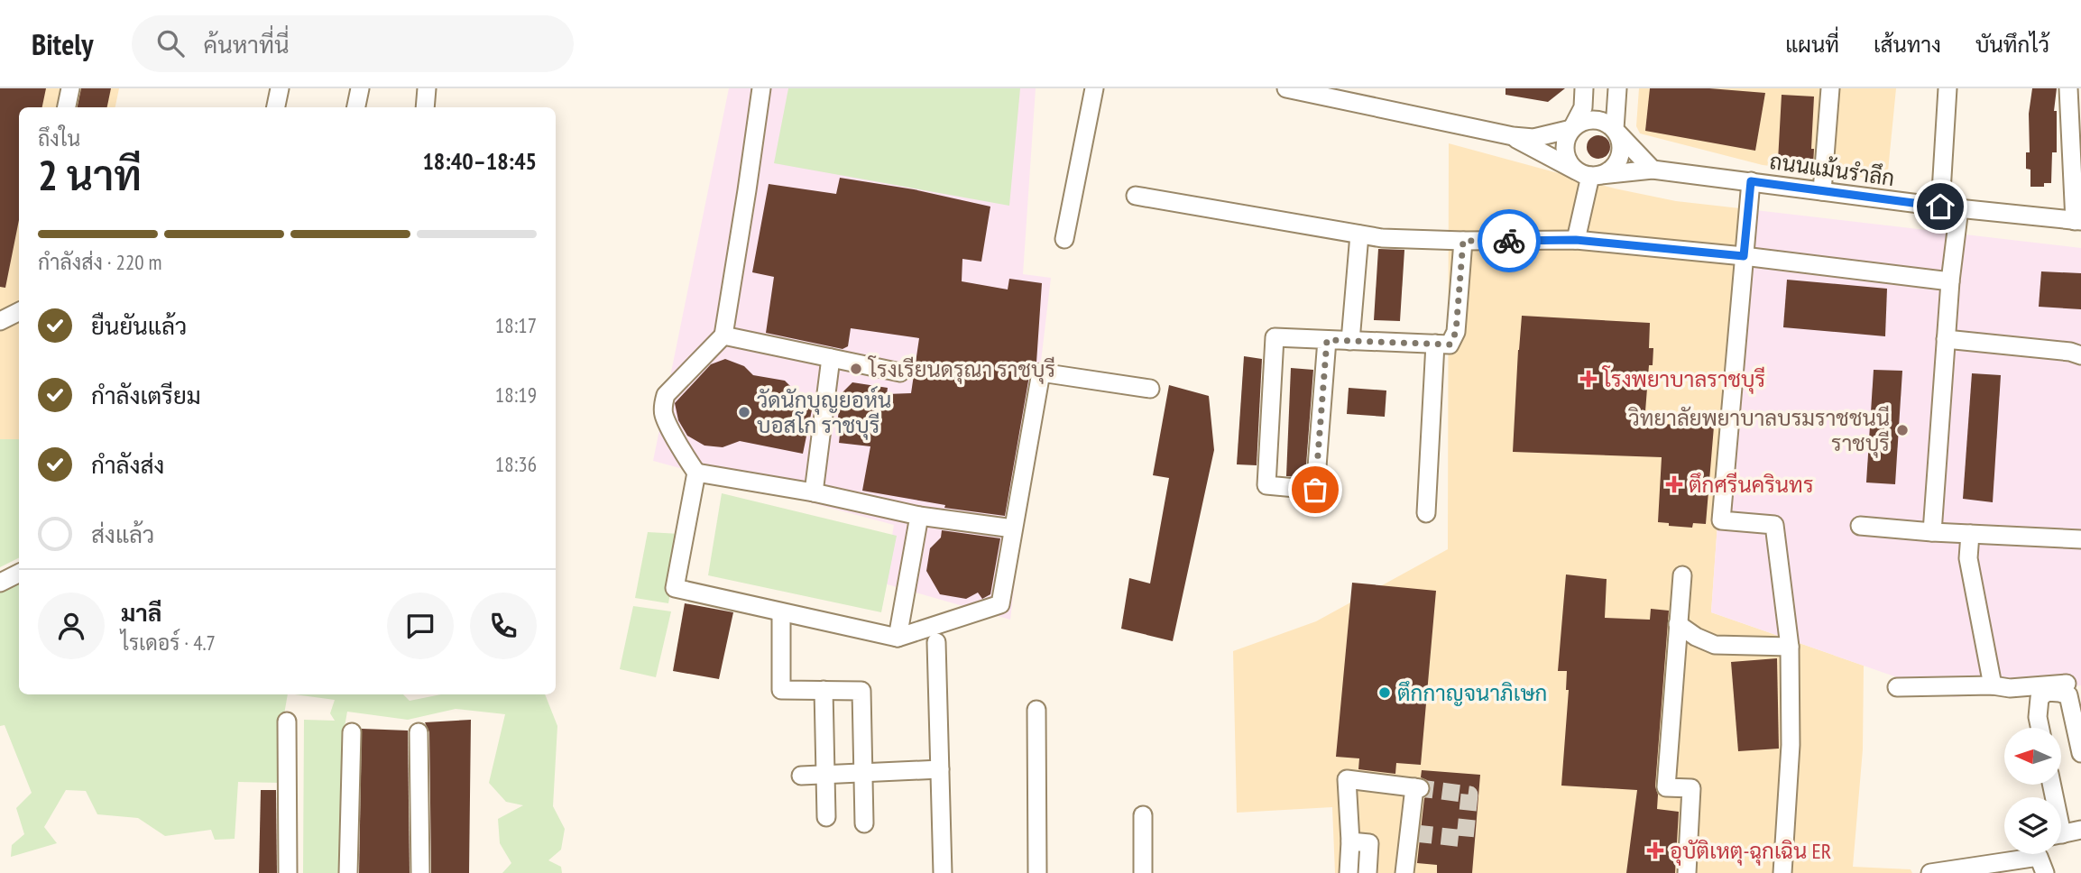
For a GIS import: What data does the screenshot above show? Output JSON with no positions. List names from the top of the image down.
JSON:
{
  "streets": {
    "street": ["ถนนแม้นรำลึก"]
  },
  "places": {
    "other": [
      "โรงเรียนดรุณา ราชบุรี",
      "วัดนักบุญยอห์น บอสโก ราชบุรี",
      "วิทยาลัยพยาบาลบรมราชชนนี ราชบุรี",
      "ตึกกาญจนาภิเษก"
    ],
    "health": ["โรงพยาบาลราชบุรี", "ตึกศรีนครินทร", "อุบัติเหตุ-ฉุกเฉิน ER"]
  },
  "north": "left",
  "page": {
    "header": "Bitely",
    "search": "ค้นหาที่นี่",
    "nav": ["แผนที่", "เส้นทาง", "บันทึกไว้"],
    "heading": ["2 นาที", "ถึงใน", "18:40–18:45"],
    "panel": ["มาลี", "ไรเดอร์ · 4.7"],
    "bar": "กำลังส่ง · 220 m",
    "list": [
      ["ยืนยันแล้ว", "18:17"],
      ["กำลังเตรียม", "18:19"],
      ["กำลังส่ง", "18:36"],
      "ส่งแล้ว"
    ]
  }
}
